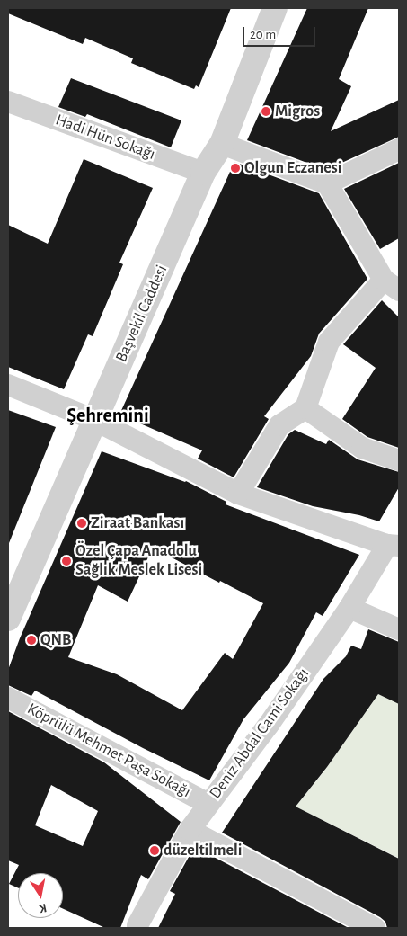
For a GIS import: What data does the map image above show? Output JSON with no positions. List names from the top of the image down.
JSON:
{
  "streets": {
    "street": [
      "Hadi Hün Sokağı",
      "Başvekil Caddesi",
      "Deniz Abdal Cami Sokağı",
      "Köprülü Mehmet Paşa Sokağı"
    ]
  },
  "crossings": [
    ["Hadi Hün Sokağı", "Başvekil Caddesi"],
    ["Deniz Abdal Cami Sokağı", "Köprülü Mehmet Paşa Sokağı"]
  ],
  "districts": ["Şehremini"],
  "places": [
    "Migros",
    "Olgun Eczanesi",
    "Ziraat Bankası",
    "Özel Çapa Anadolu Sağlık Meslek Lisesi",
    "QNB",
    "düzeltilmeli"
  ],
  "scale_bar": "20 m",
  "north": "bottom"
}
